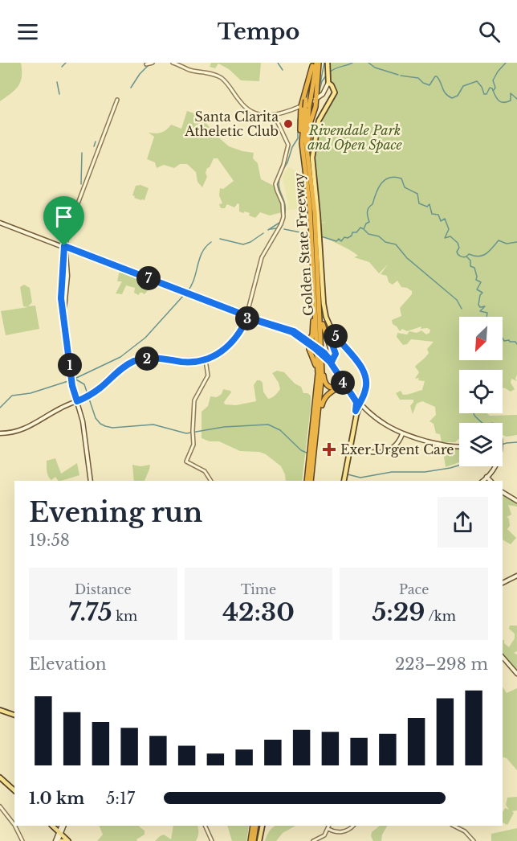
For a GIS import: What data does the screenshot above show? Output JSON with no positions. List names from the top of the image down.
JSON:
{
  "streets": {
    "highway": ["Golden State Freeway"]
  },
  "parks": ["Rivendale Park and Open Space"],
  "places": {
    "other": ["Santa Clarita Atheletic Club"],
    "health": ["Exer Urgent Care"]
  },
  "north": "bottom left",
  "page": {
    "header": "Tempo",
    "pins": [
      "7",
      "3",
      "5",
      "2",
      "1",
      "4"
    ],
    "heading": ["Evening run", "19:58"],
    "stats": [
      ["Distance", "7.75 km"],
      ["Time", "42:30"],
      ["Pace", "5:29 /km"]
    ],
    "chart": ["Elevation", "223–298 m"],
    "list": [
      {
        "name": "1.0 km",
        "note": "5:17"
      }
    ]
  }
}
